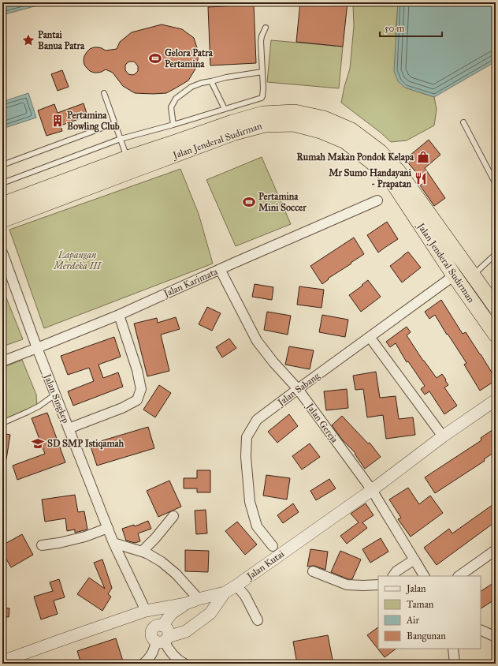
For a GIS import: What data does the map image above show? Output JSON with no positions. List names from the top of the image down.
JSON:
{
  "streets": {
    "highway": ["Jalan Jenderal Sudirman"],
    "street": [
      "Jalan Karimata",
      "Jalan Sabang",
      "Jalan Singkep",
      "Jalan Gereja",
      "Jalan Kutai"
    ]
  },
  "crossings": [
    ["Jalan Karimata", "Jalan Singkep"],
    ["Jalan Karimata", "Jalan Gereja"],
    ["Jalan Sabang", "Jalan Gereja"],
    ["Jalan Singkep", "Jalan Kutai"],
    ["Jalan Gereja", "Jalan Kutai"]
  ],
  "parks": ["Lapangan Merdeka III"],
  "places": {
    "place": ["Pantai Banua Patra"],
    "sports": ["Gelora Patra Pertamina", "Pertamina Mini Soccer"],
    "building": ["Pertamina Bowling Club"],
    "shop": ["Rumah Makan Pondok Kelapa"],
    "restaurant": ["Mr Sumo Handayani - Prapatan"],
    "school or university": ["SD SMP Istiqamah"]
  },
  "legend": [
    "Jalan",
    "Taman",
    "Air",
    "Bangunan"
  ],
  "scale_bar": "50 m"
}
